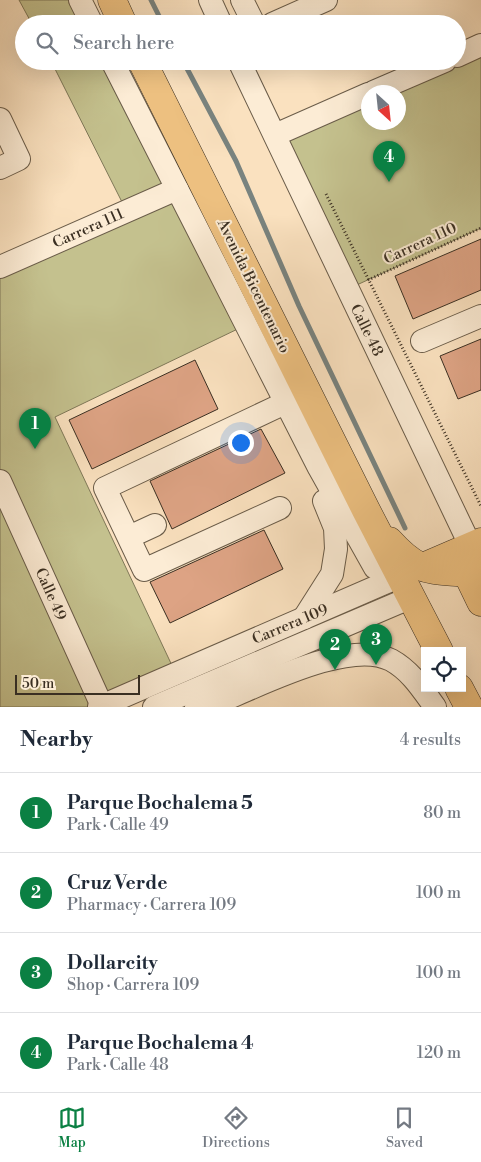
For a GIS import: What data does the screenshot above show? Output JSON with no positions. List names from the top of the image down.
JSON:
{
  "streets": {
    "main road": ["Avenida Bicentenario", "Calle 48", "Carrera 109"],
    "street": ["Carrera 111", "Calle 49"],
    "path": ["Carrera 110"]
  },
  "crossings": [
    ["Avenida Bicentenario", "Carrera 109"],
    ["Calle 48", "Carrera 109"],
    ["Calle 49", "Carrera 109"]
  ],
  "scale_bar": "50 m",
  "north": "bottom right",
  "page": {
    "search": "Search here",
    "pins": [
      "4",
      "1",
      "3",
      "2"
    ],
    "scale": "50 m",
    "heading": ["Nearby", "4 results"],
    "list": [
      {
        "mark": "1",
        "name": "Parque Bochalema 5",
        "note": "Park · Calle 49",
        "value": "80 m"
      },
      {
        "mark": "2",
        "name": "Cruz Verde",
        "note": "Pharmacy · Carrera 109",
        "value": "100 m"
      },
      {
        "mark": "3",
        "name": "Dollarcity",
        "note": "Shop · Carrera 109",
        "value": "100 m"
      },
      {
        "mark": "4",
        "name": "Parque Bochalema 4",
        "note": "Park · Calle 48",
        "value": "120 m"
      }
    ],
    "nav": ["Map", "Directions", "Saved"]
  }
}
